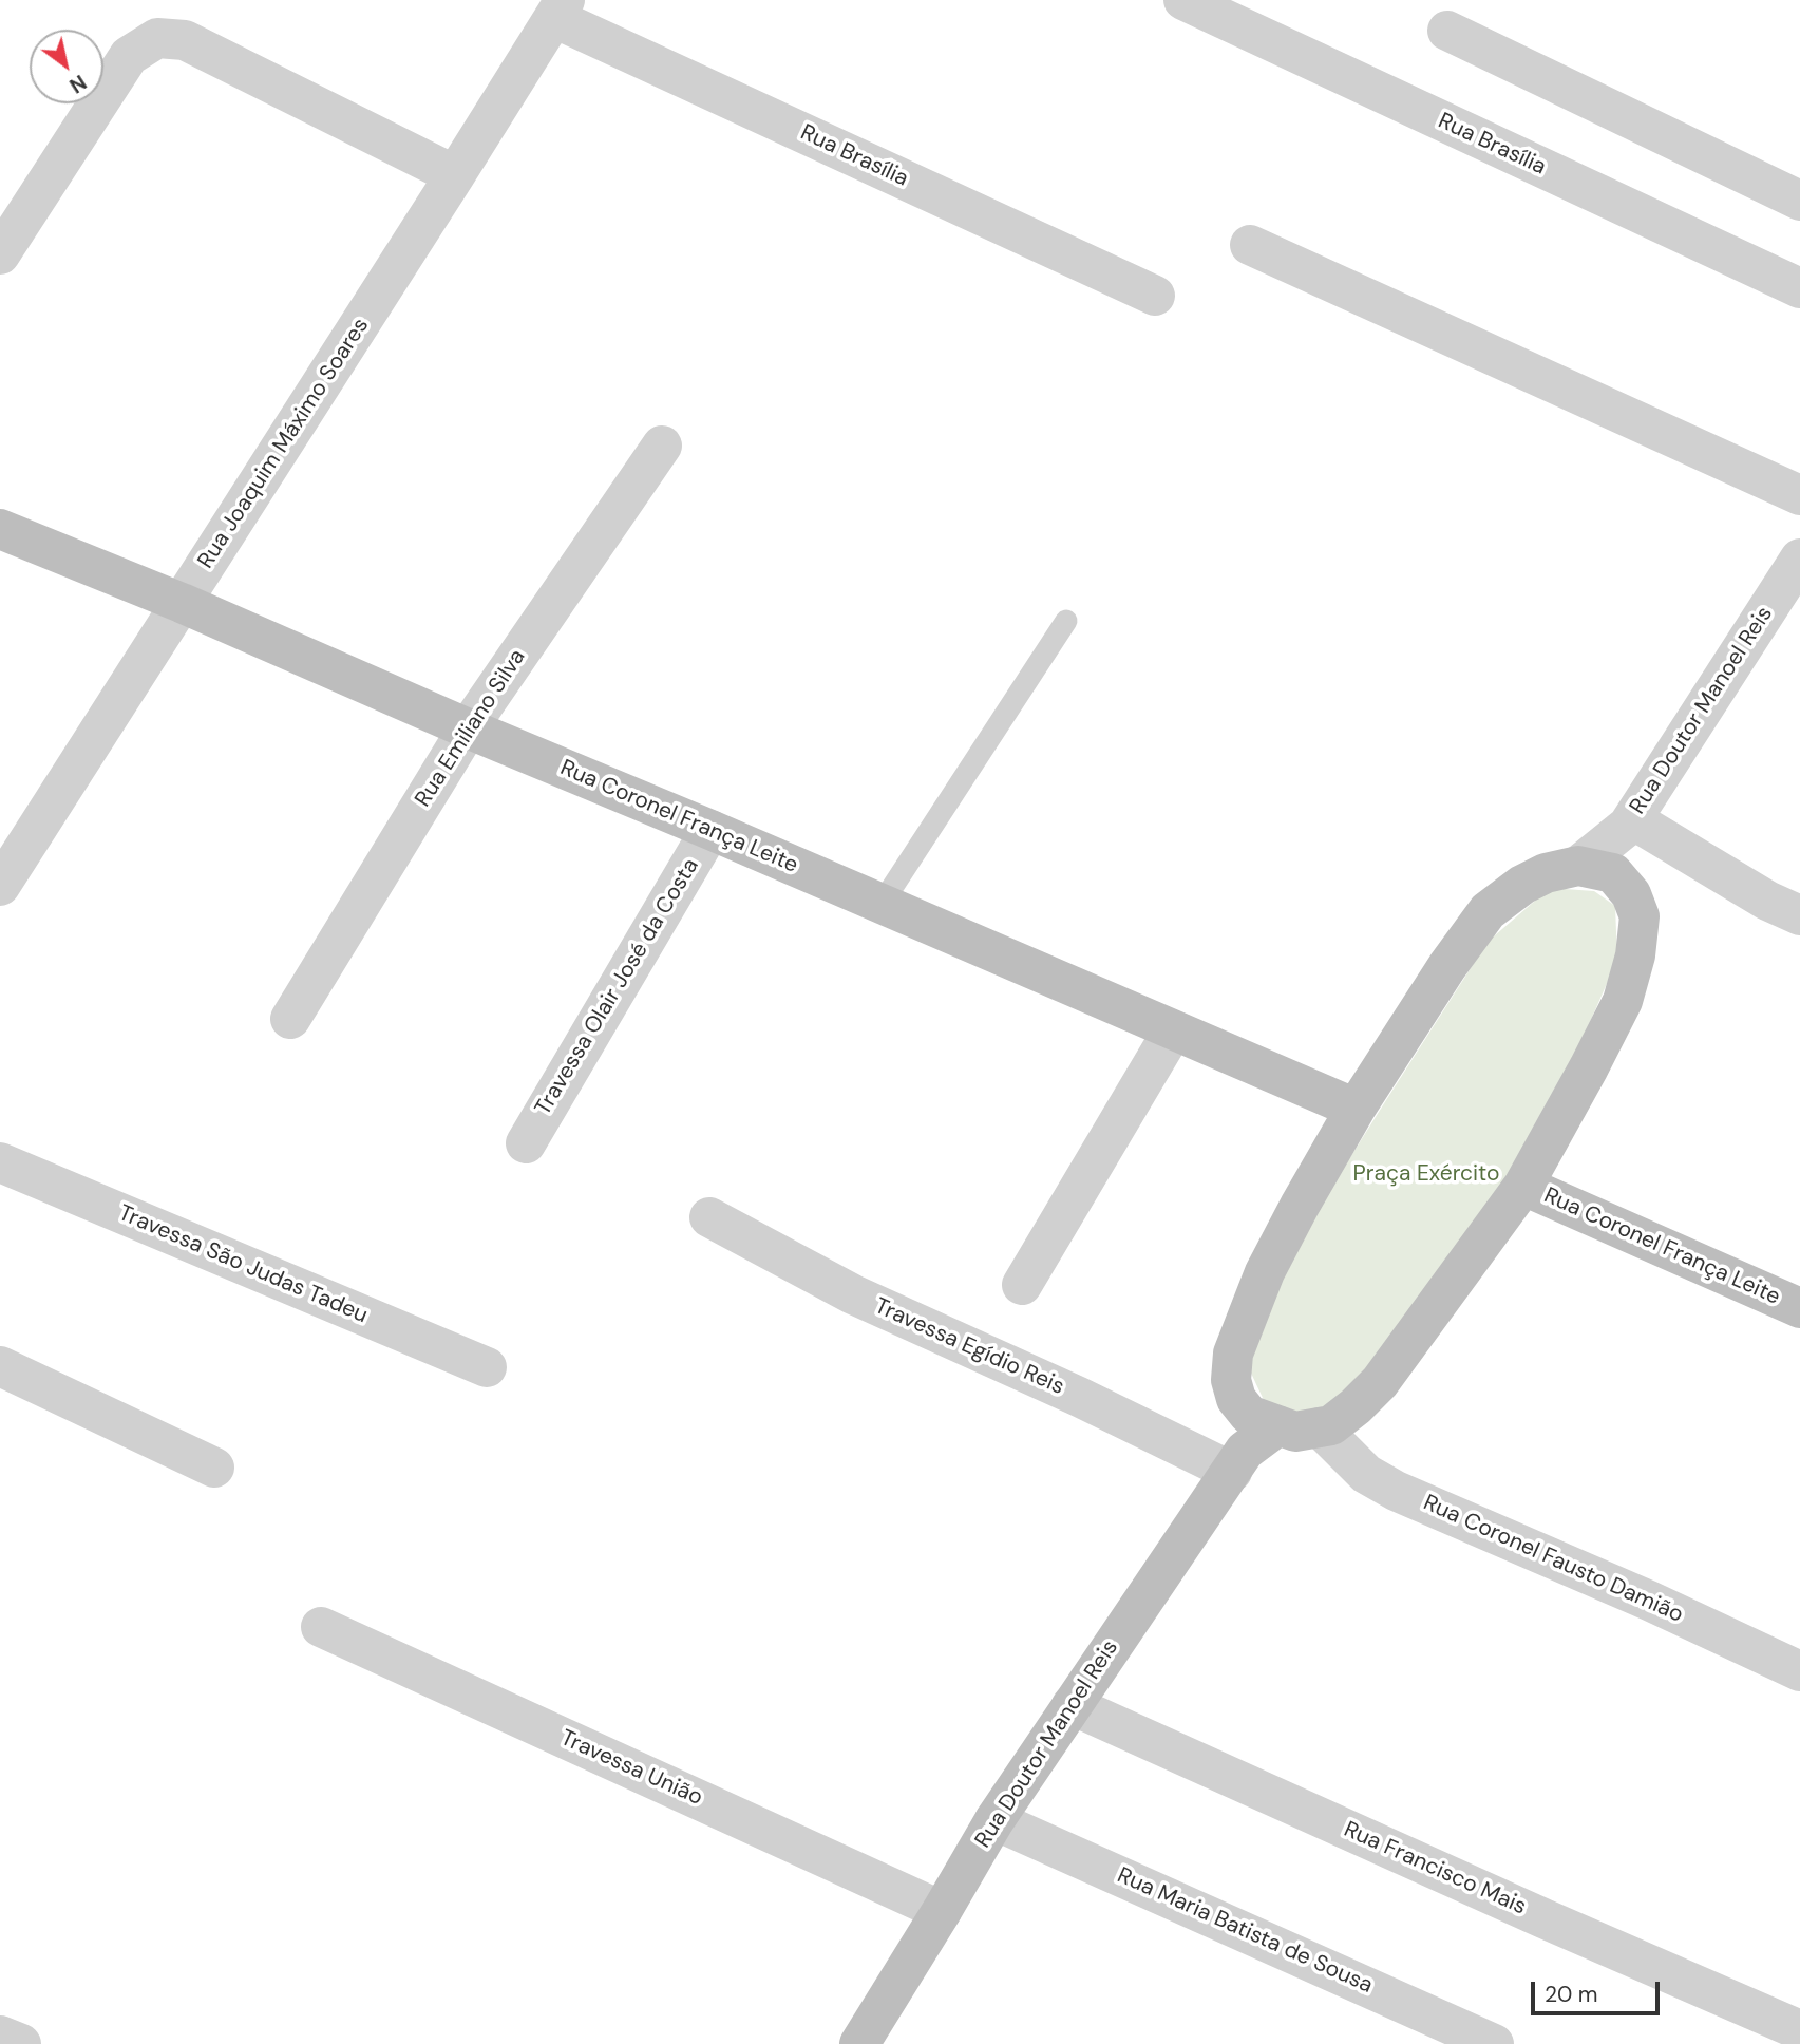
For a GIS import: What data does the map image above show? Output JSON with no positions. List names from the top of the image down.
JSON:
{
  "streets": {
    "main road": ["Rua Doutor Manoel Reis", "Rua Coronel França Leite"],
    "street": [
      "Rua Brasília",
      "Rua Joaquim Máximo Soares",
      "Rua Emiliano Silva",
      "Travessa Olair José da Costa",
      "Travessa São Judas Tadeu",
      "Travessa Egídio Reis",
      "Rua Coronel Fausto Damião",
      "Travessa União",
      "Rua Francisco Mais",
      "Rua Maria Batista de Sousa"
    ]
  },
  "crossings": [
    ["Rua Brasília", "Rua Joaquim Máximo Soares"],
    ["Rua Joaquim Máximo Soares", "Rua Coronel França Leite"],
    ["Rua Doutor Manoel Reis", "Travessa Egídio Reis"],
    ["Rua Doutor Manoel Reis", "Travessa União"],
    ["Rua Doutor Manoel Reis", "Rua Francisco Mais"],
    ["Rua Doutor Manoel Reis", "Rua Maria Batista de Sousa"],
    ["Rua Emiliano Silva", "Rua Coronel França Leite"],
    ["Rua Coronel França Leite", "Travessa Olair José da Costa"]
  ],
  "parks": ["Praça Exército"],
  "scale_bar": "20 m",
  "north": "bottom right"
}
